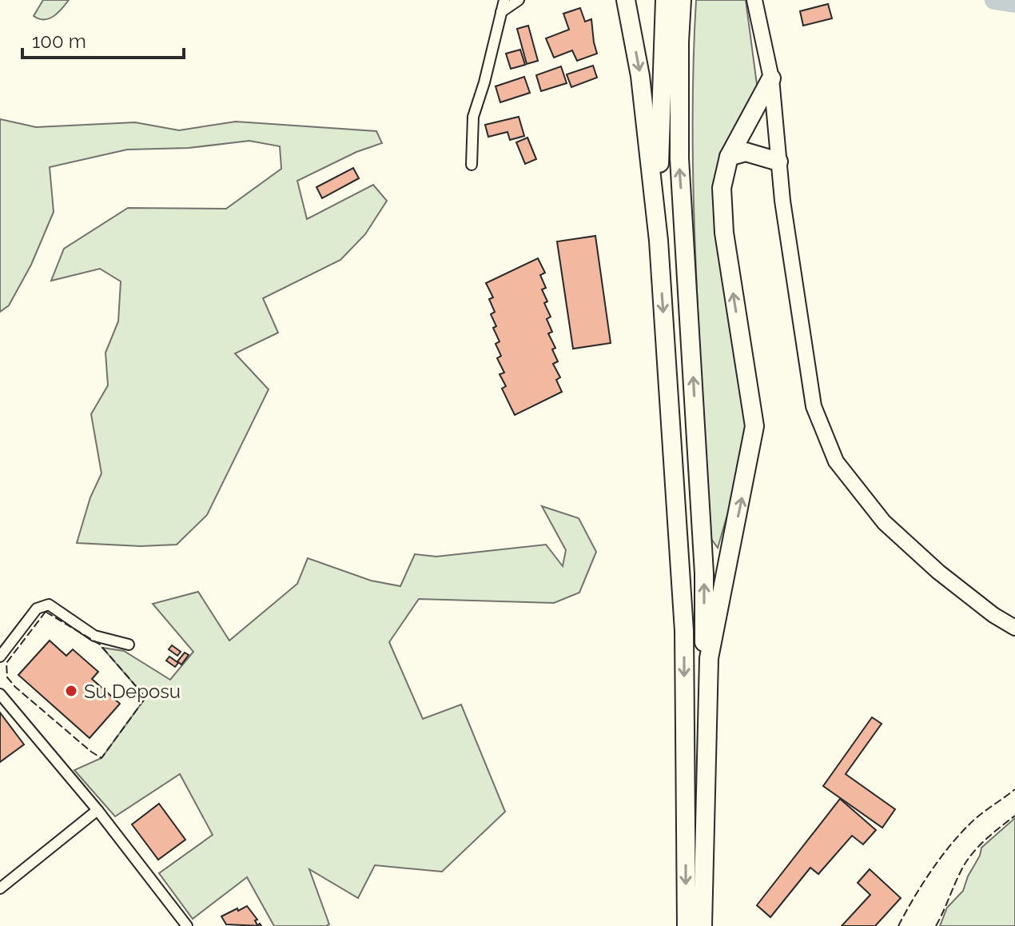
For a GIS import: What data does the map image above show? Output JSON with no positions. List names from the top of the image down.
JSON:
{
  "places": ["Su Deposu"],
  "scale_bar": "100 m"
}
